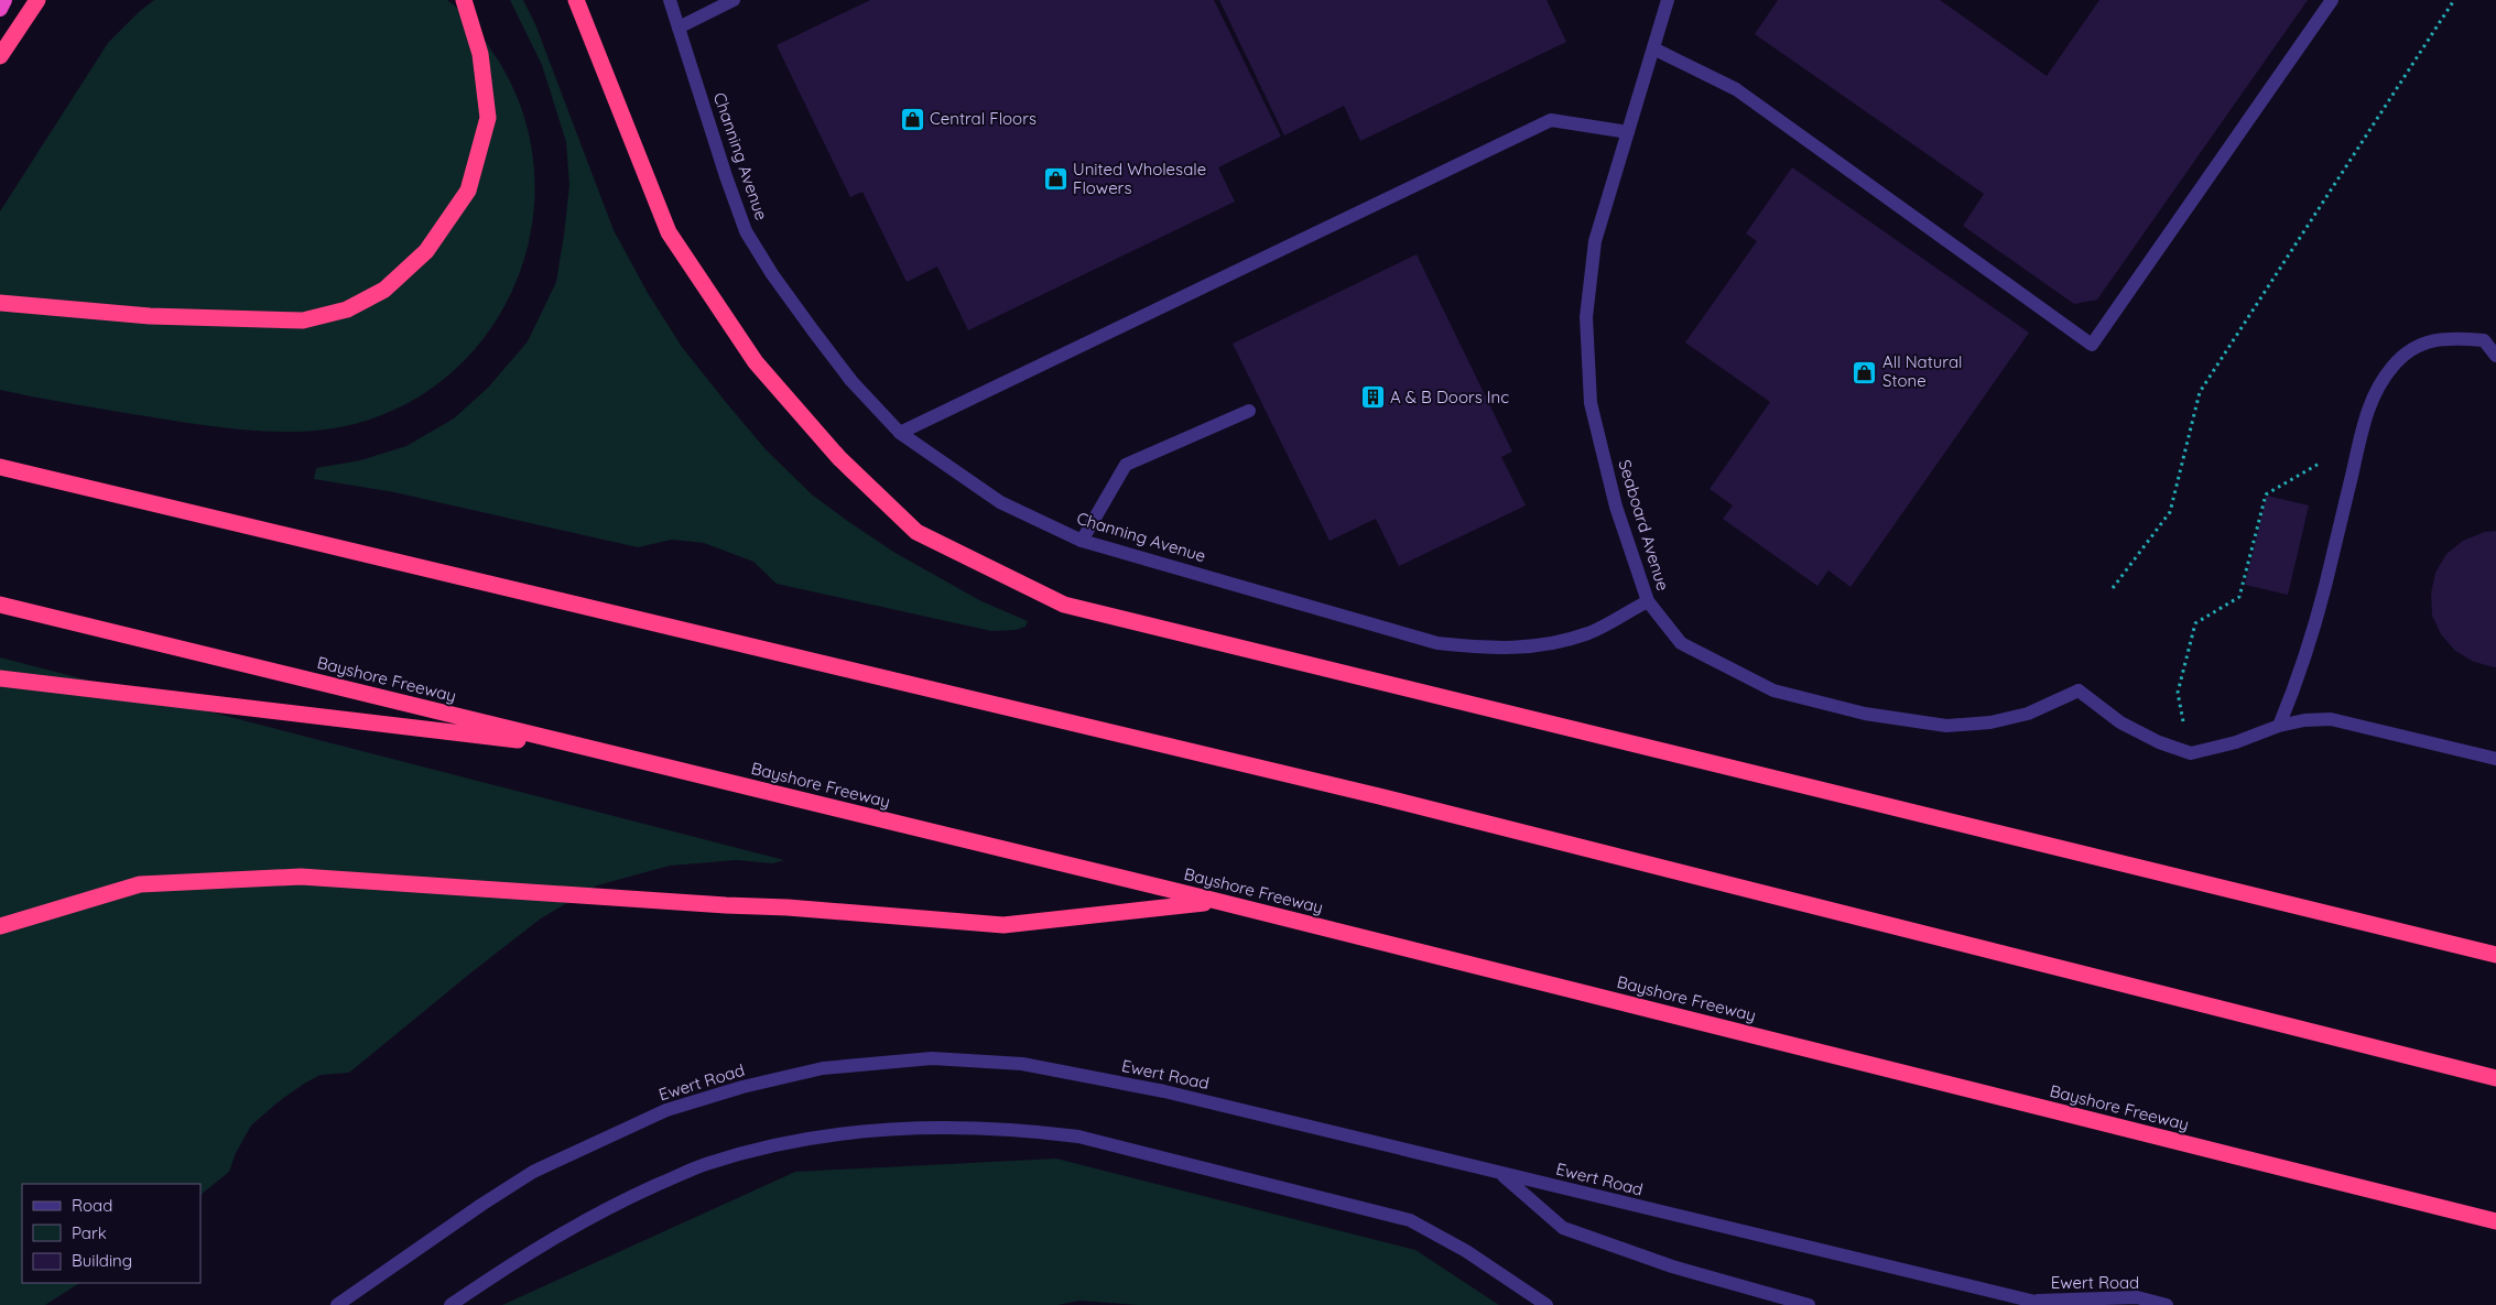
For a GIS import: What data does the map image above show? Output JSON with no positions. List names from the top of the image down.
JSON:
{
  "streets": {
    "highway": ["Bayshore Freeway"],
    "street": ["Channing Avenue", "Seaboard Avenue", "Ewert Road"]
  },
  "crossings": [
    ["Channing Avenue", "Seaboard Avenue"]
  ],
  "places": {
    "shop": ["Central Floors", "United Wholesale Flowers", "All Natural Stone"],
    "building": ["A & B Doors Inc"]
  },
  "legend": ["Road", "Park", "Building"]
}
